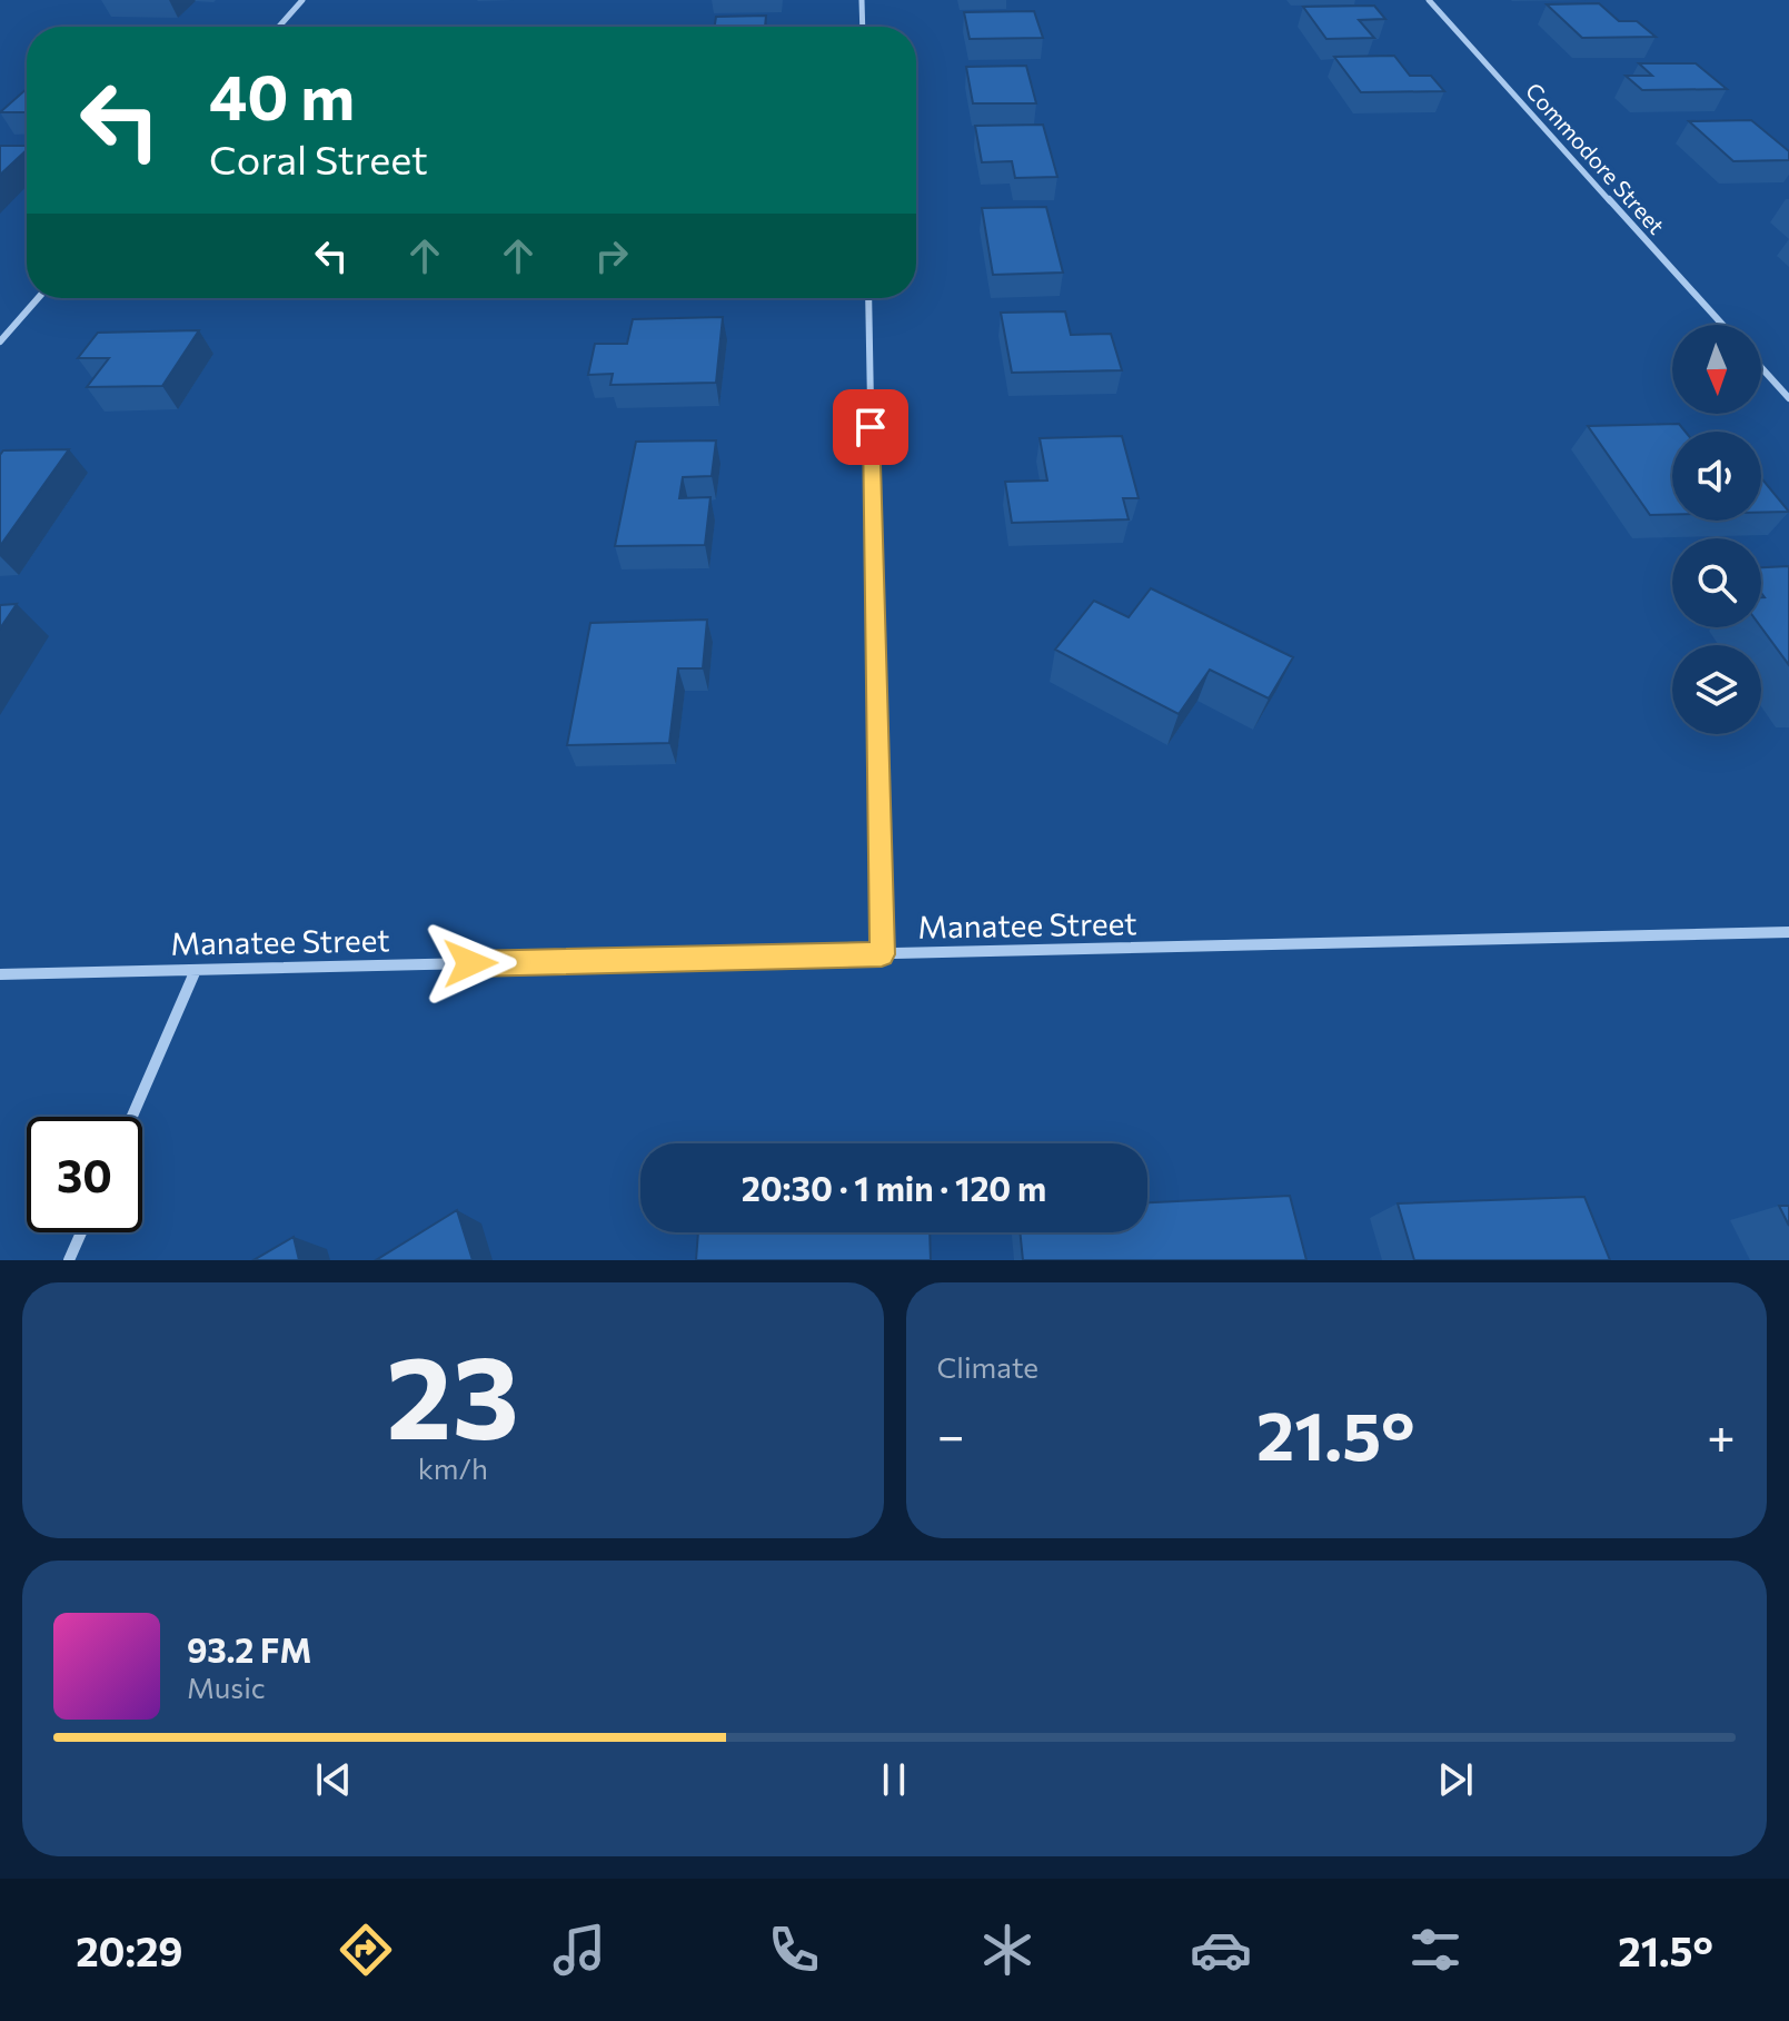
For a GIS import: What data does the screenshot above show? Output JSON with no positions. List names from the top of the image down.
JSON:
{
  "streets": {
    "street": ["Commodore Street", "Manatee Street"]
  },
  "north": "bottom",
  "page": {
    "turn": ["40 m", "Coral Street"],
    "limit": "30",
    "trip": "20:30 · 1 min · 120 m",
    "tile": [
      ["23", "km/h"],
      "Climate"
    ],
    "heat": ["−", "21.5°", "+"],
    "song": ["93.2 FM", "Music"],
    "tabs": ["20:29", "21.5°"]
  }
}
